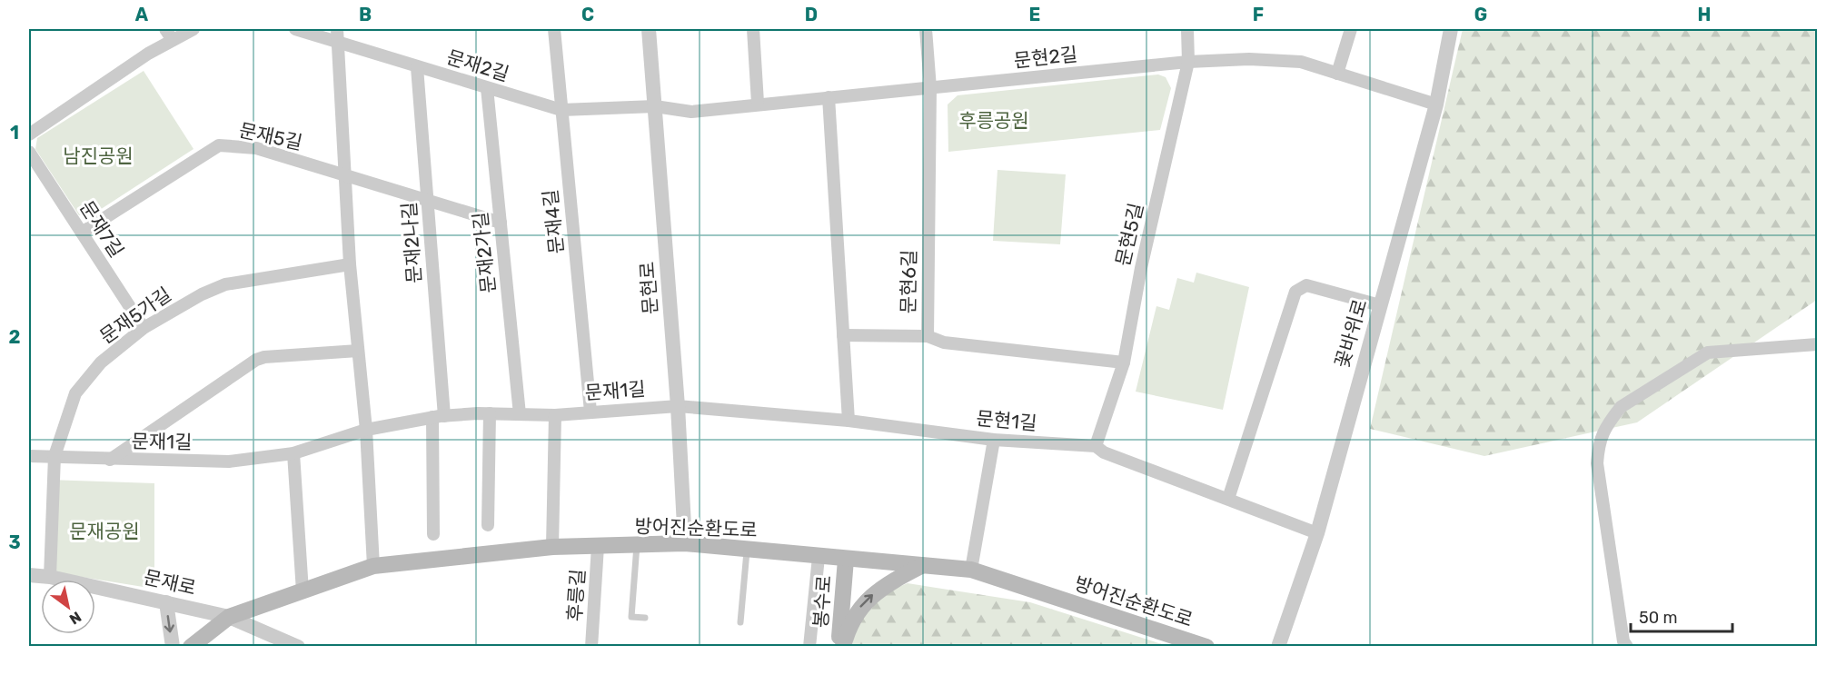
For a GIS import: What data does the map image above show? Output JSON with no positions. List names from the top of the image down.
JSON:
{
  "streets": {
    "main road": ["방어진순환도로", "봉수로"],
    "street": [
      "문현2길",
      "문재2길",
      "문재5길",
      "문재4길",
      "문재7길",
      "문현5길",
      "문재2나길",
      "문재2가길",
      "문현6길",
      "문현로",
      "문재5가길",
      "꽃바위로",
      "문재1길",
      "문현1길",
      "문재로",
      "후릉길"
    ]
  },
  "crossings": [
    ["문현2길", "문재2길"],
    ["문현2길", "문현5길"],
    ["문현2길", "문현6길"],
    ["문현2길", "문현로"],
    ["문현2길", "꽃바위로"],
    ["문재2길", "문재4길"],
    ["문재2길", "문재2나길"],
    ["문재2길", "문재2가길"],
    ["문재2길", "문현로"],
    ["문재5길", "문재7길"],
    ["문재5길", "문재2나길"],
    ["문재5길", "문재2가길"],
    ["문재4길", "문재1길"],
    ["문재7길", "문재5가길"],
    ["문현5길", "문현6길"],
    ["문현5길", "문현1길"],
    ["문재2나길", "문재1길"],
    ["문재2가길", "문재1길"],
    ["문현로", "문재1길"],
    ["문현로", "문현1길"],
    ["문현로", "방어진순환도로"],
    ["문재5가길", "문재1길"],
    ["문재5가길", "문재로"],
    ["꽃바위로", "문현1길"],
    ["문재1길", "문현1길"],
    ["방어진순환도로", "문재로"],
    ["방어진순환도로", "후릉길"],
    ["방어진순환도로", "봉수로"]
  ],
  "parks": ["후릉공원", "남진공원", "문재공원"],
  "scale_bar": "50 m",
  "north": "bottom right",
  "grid": {
    "columns": [
      "A",
      "B",
      "C",
      "D",
      "E",
      "F",
      "G",
      "H"
    ],
    "rows": ["1", "2", "3"]
  }
}
